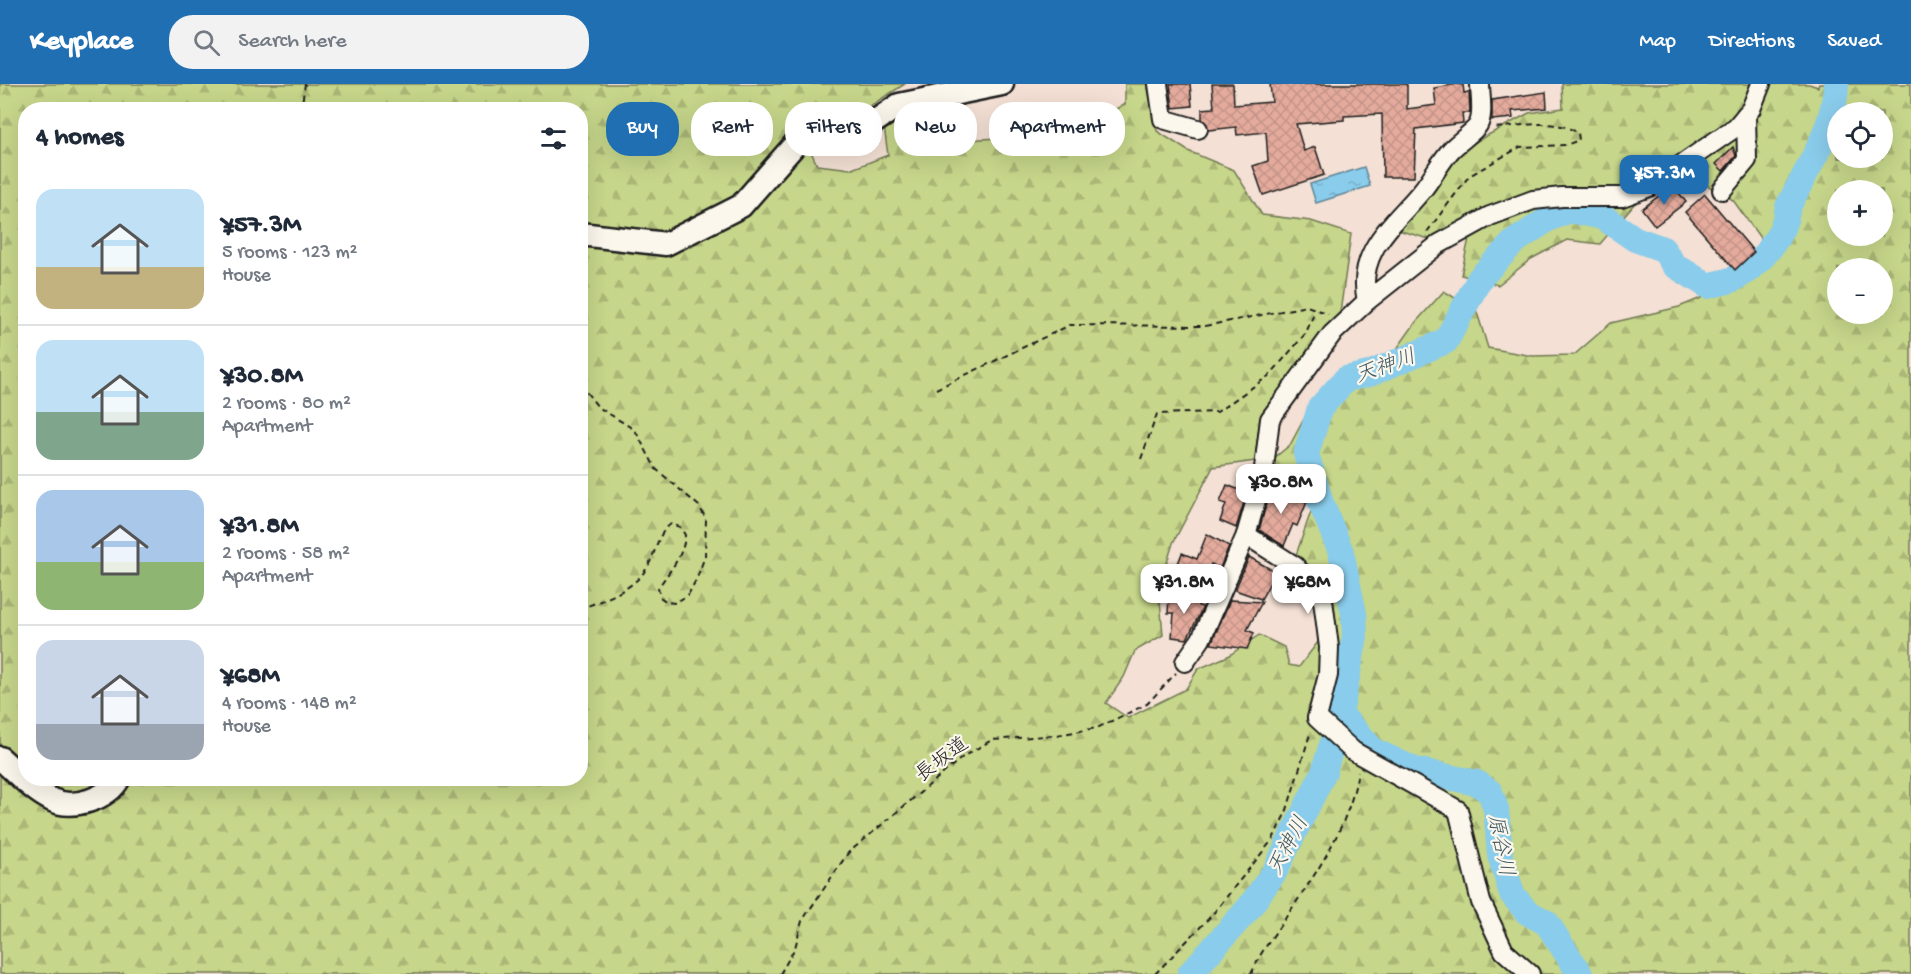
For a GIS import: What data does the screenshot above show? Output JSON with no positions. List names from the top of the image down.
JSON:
{
  "streets": {
    "path": ["長坂道"]
  },
  "water": ["天神川", "原谷川"],
  "page": {
    "header": "Keyplace",
    "search": "Search here",
    "nav": ["Map", "Directions", "Saved"],
    "map_buttons": ["+", "−"],
    "chip": [
      "Buy",
      "Rent",
      "Filters",
      "New",
      "Apartment"
    ],
    "heading": "4 homes",
    "price": [
      "¥57.3M",
      "¥30.8M",
      "¥31.8M",
      "¥68M"
    ],
    "list": [
      {
        "name": "¥57.3M",
        "note": "5 rooms · 123 m² · House"
      },
      {
        "name": "¥30.8M",
        "note": "2 rooms · 80 m² · Apartment"
      },
      {
        "name": "¥31.8M",
        "note": "2 rooms · 58 m² · Apartment"
      },
      {
        "name": "¥68M",
        "note": "4 rooms · 148 m² · House"
      }
    ]
  }
}
